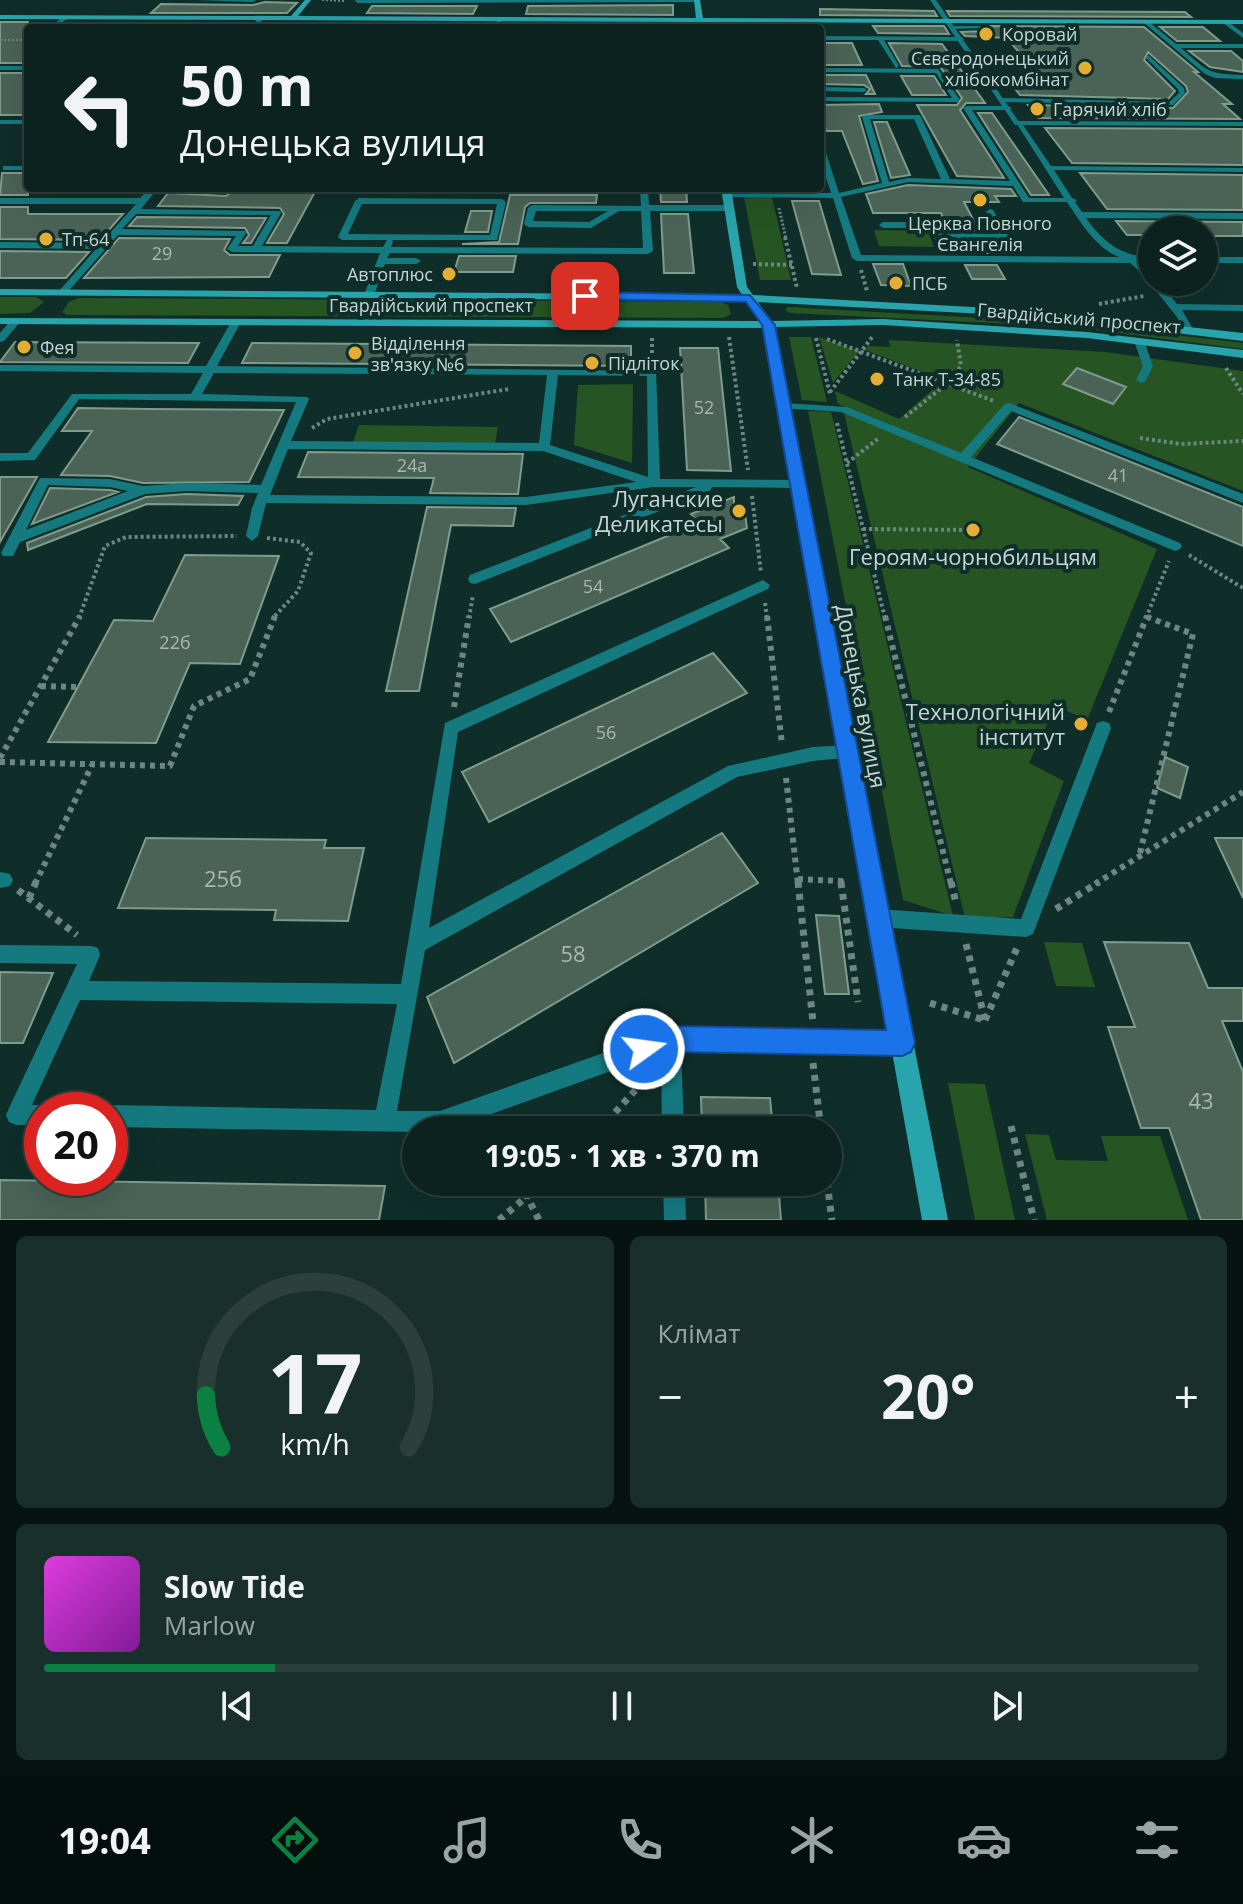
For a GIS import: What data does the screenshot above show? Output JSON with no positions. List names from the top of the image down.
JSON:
{
  "streets": {
    "street": ["Гвардійський проспект", "Донецька вулиця"]
  },
  "crossings": [
    ["Гвардійський проспект", "Донецька вулиця"]
  ],
  "places": [
    "Коровай",
    "Сєвєродонецький хлібокомбінат",
    "Гарячий хліб",
    "Церква Повного Євангелія",
    "Тп-64",
    "Автоплюс",
    "ПСБ",
    "Фея",
    "Відділення зв'язку №6",
    "Підліток",
    "Танк Т-34-85",
    "Луганские Деликатесы",
    "Героям-чорнобильцям",
    "Технологічний інститут"
  ],
  "house_numbers": [
    "29",
    "52",
    "24а",
    "41",
    "54",
    "22б",
    "56",
    "25б",
    "58",
    "43"
  ],
  "page": {
    "turn": ["50 m", "Донецька вулиця"],
    "limit": "20",
    "trip": "19:05 · 1 хв · 370 m",
    "tile": "Клімат",
    "heat": ["−", "20°", "+"],
    "song": ["Slow Tide", "Marlow"],
    "tabs": "19:04",
    "gauge": ["17", "km/h"]
  }
}
